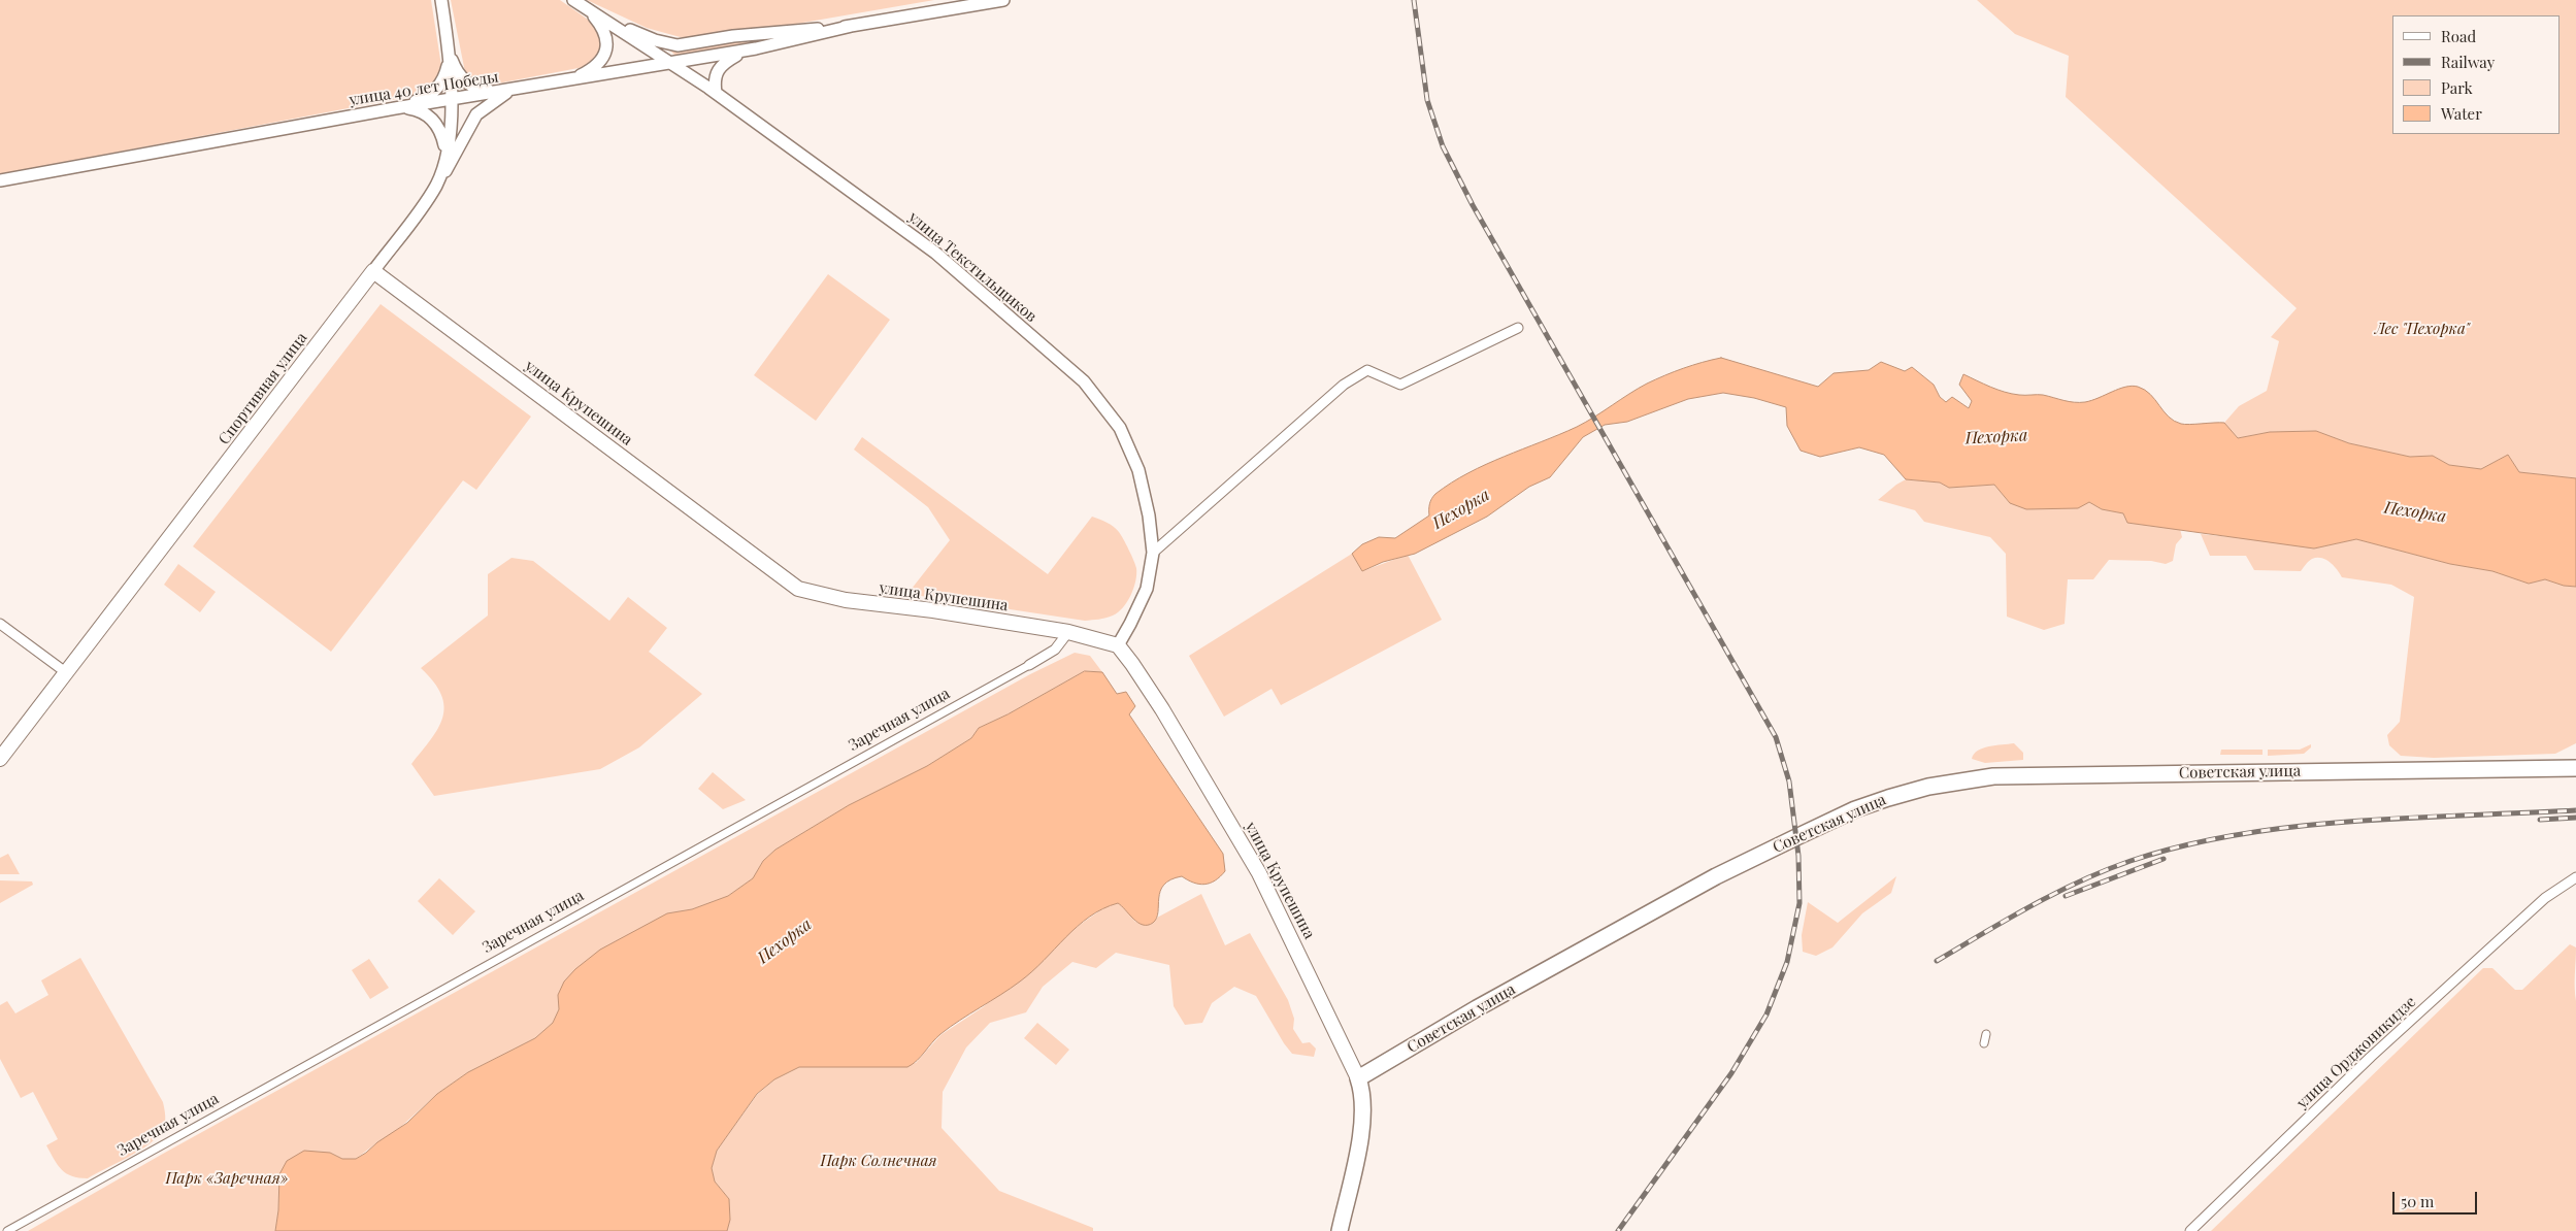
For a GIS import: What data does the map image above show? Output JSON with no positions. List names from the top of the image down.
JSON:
{
  "streets": {
    "main road": ["Спортивная улица", "улица Крупешина", "Советская улица"],
    "street": [
      "улица 40 лет Победы",
      "улица Текстильщиков",
      "Заречная улица",
      "улица Орджоникидзе"
    ]
  },
  "crossings": [
    ["улица 40 лет Победы", "улица Текстильщиков"],
    ["улица 40 лет Победы", "Спортивная улица"],
    ["улица Текстильщиков", "улица Крупешина"],
    ["Спортивная улица", "улица Крупешина"],
    ["улица Крупешина", "Заречная улица"],
    ["улица Крупешина", "Советская улица"]
  ],
  "water": ["Пехорка"],
  "parks": ["Лес \"Пехорка\"", "Парк Солнечная", "Парк «Заречная»"],
  "legend": [
    "Road",
    "Railway",
    "Park",
    "Water"
  ],
  "scale_bar": "50 m"
}
